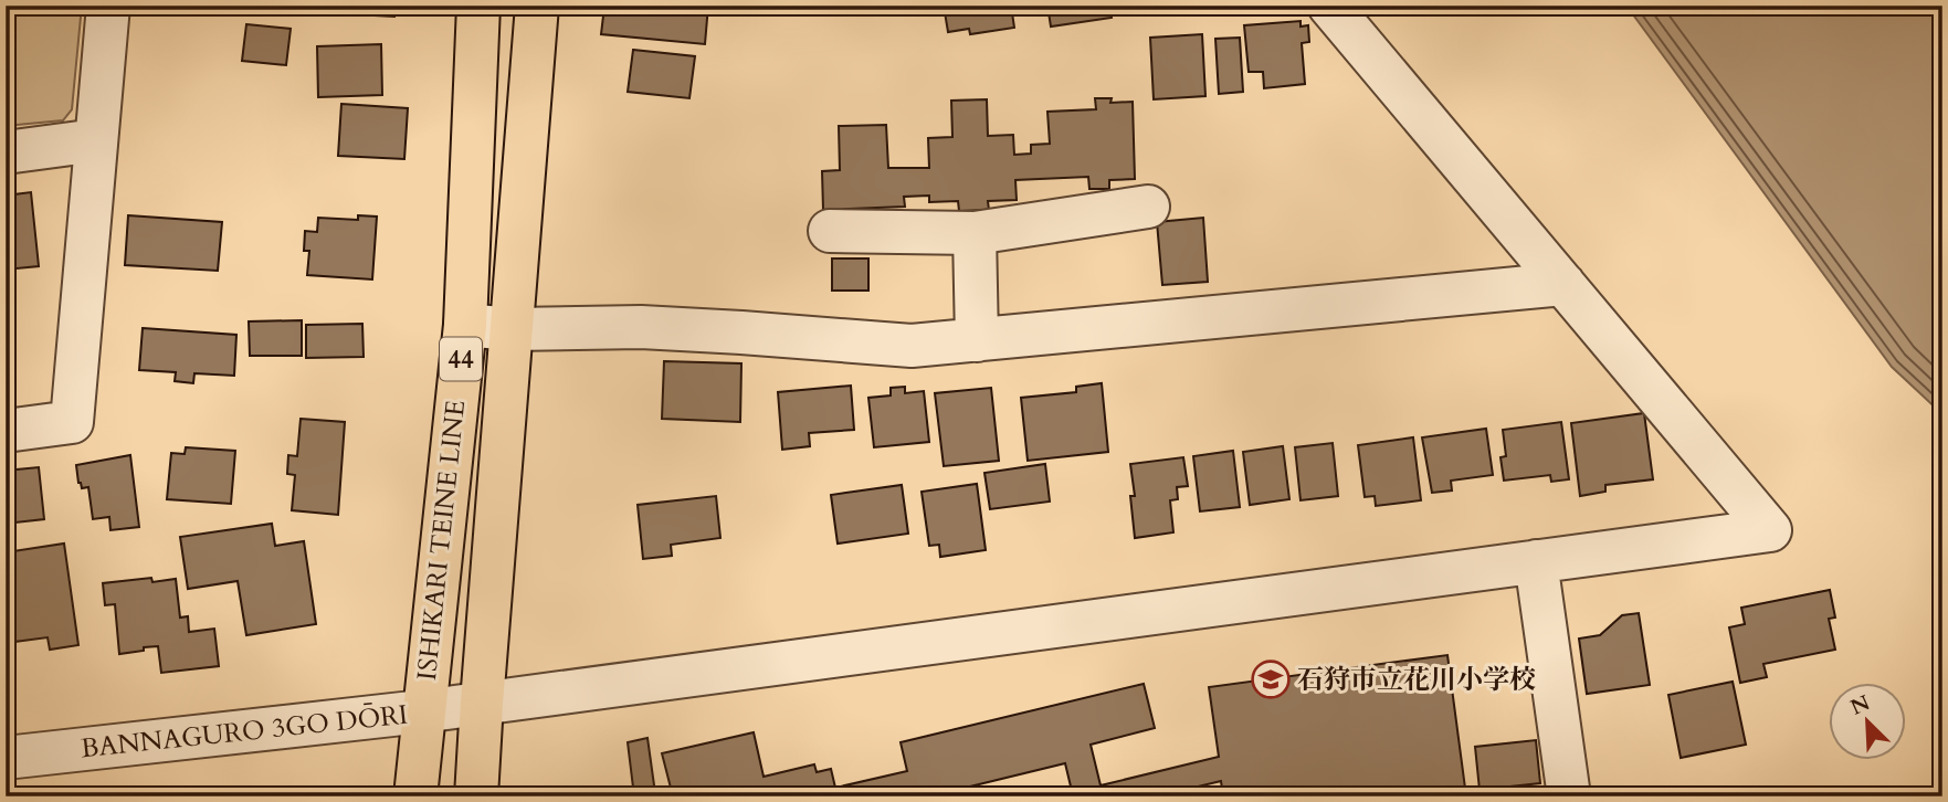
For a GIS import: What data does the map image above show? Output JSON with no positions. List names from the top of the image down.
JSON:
{
  "streets": {
    "main road": ["44", "ISHIKARI TEINE LINE"],
    "street": ["BANNAGURO 3GO DŌRI"]
  },
  "crossings": [
    ["ISHIKARI TEINE LINE", "BANNAGURO 3GO DŌRI"]
  ],
  "places": {
    "school or university": ["石狩市立花川小学校"]
  },
  "north": "top left"
}
